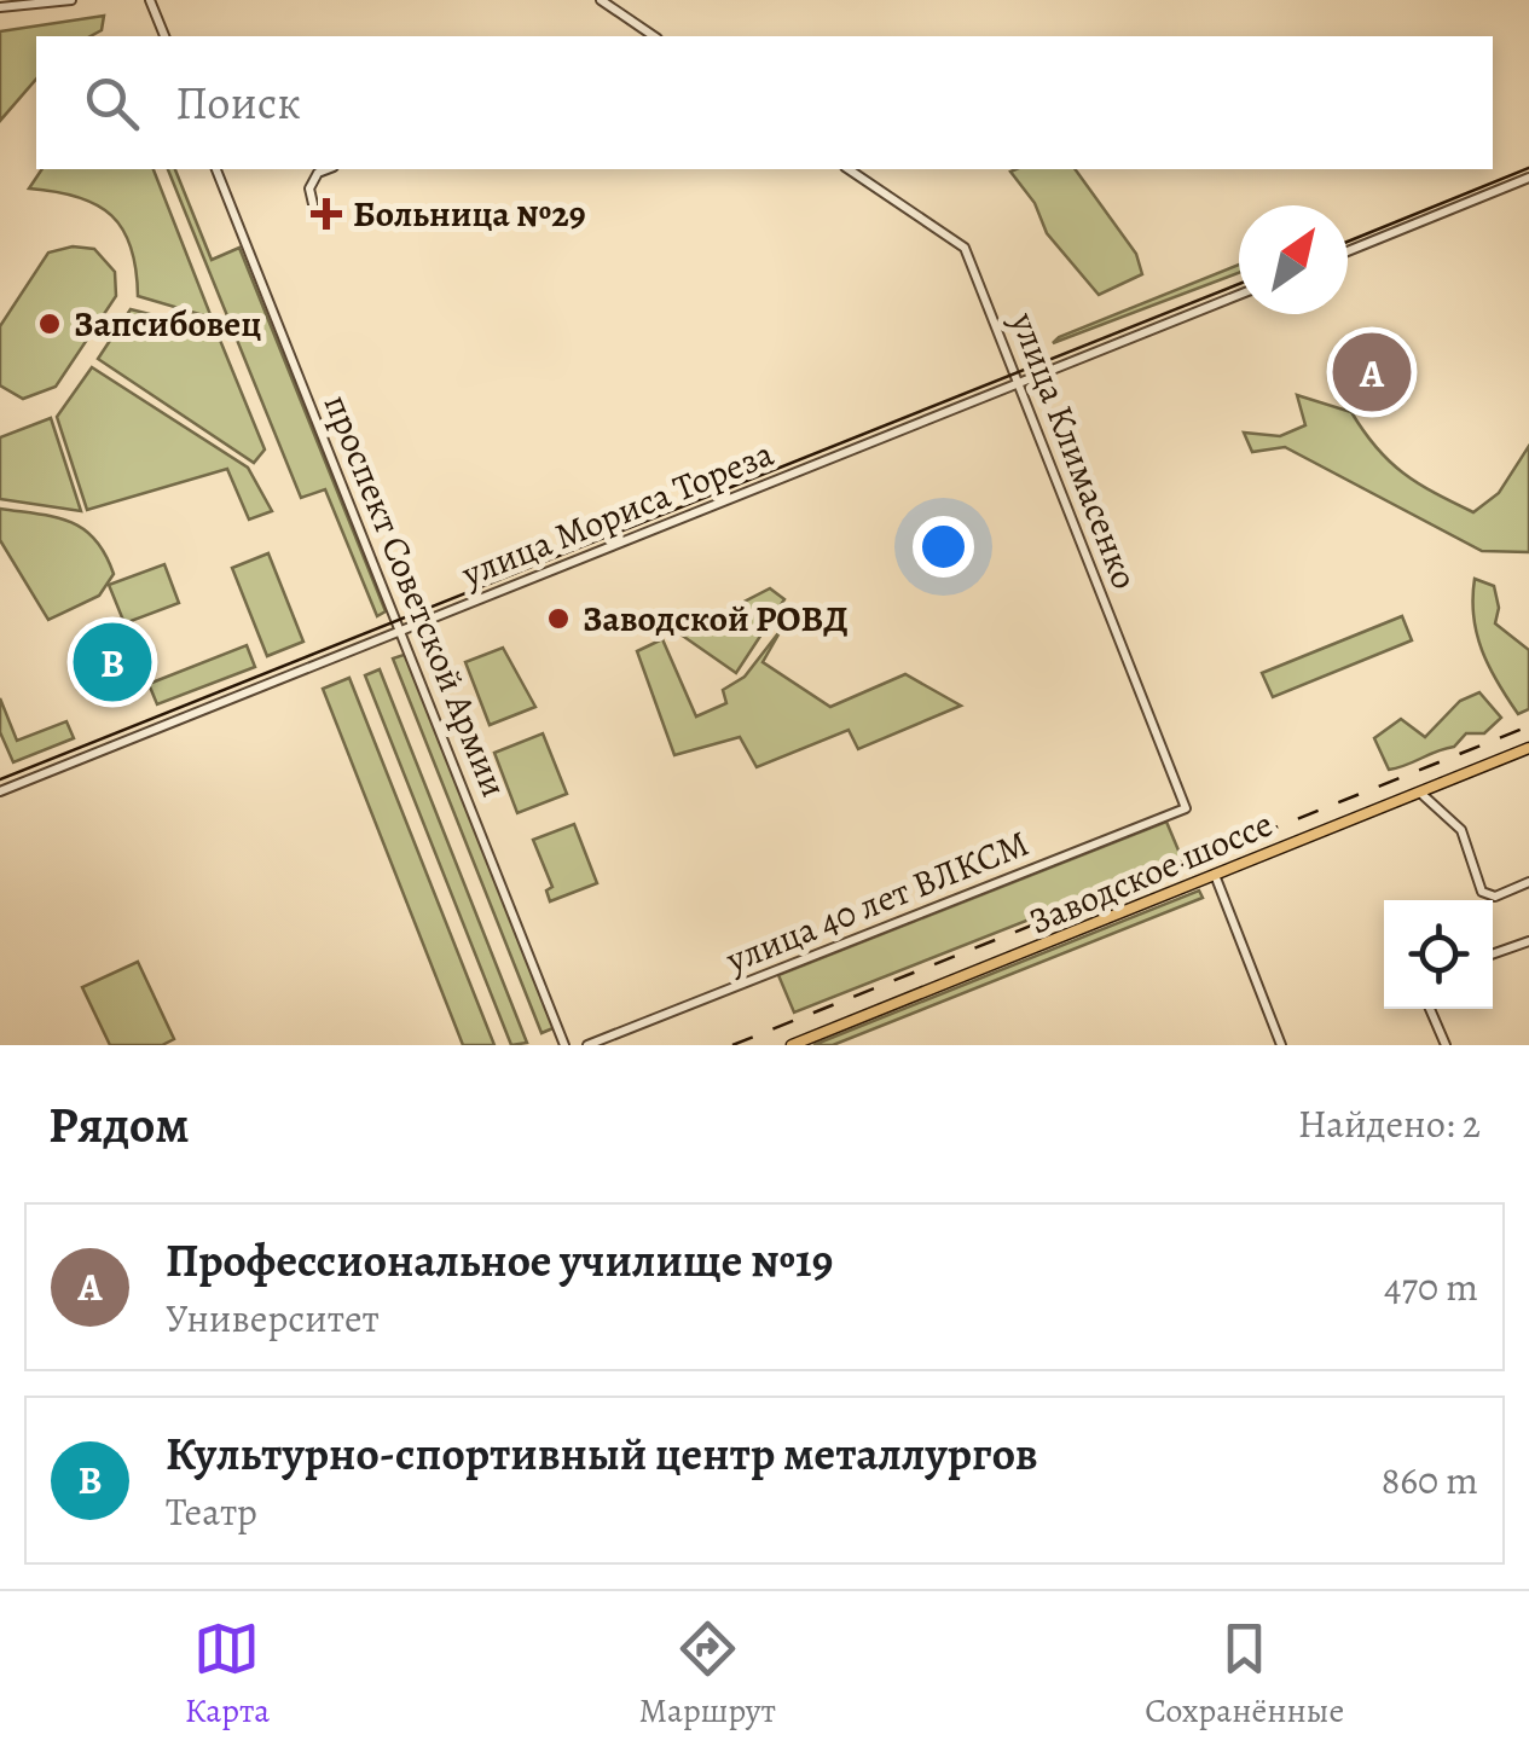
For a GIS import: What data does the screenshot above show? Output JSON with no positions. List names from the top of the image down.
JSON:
{
  "streets": {
    "main road": ["Заводское шоссе"],
    "street": [
      "улица Климасенко",
      "улица Мориса Тореза",
      "проспект Советской Армии",
      "улица 40 лет ВЛКСМ"
    ]
  },
  "crossings": [
    ["улица Климасенко", "улица Мориса Тореза"],
    ["улица Климасенко", "улица 40 лет ВЛКСМ"],
    ["улица Мориса Тореза", "проспект Советской Армии"]
  ],
  "places": {
    "health": ["Больница №29"],
    "other": ["Запсибовец", "Заводской РОВД"]
  },
  "north": "top right",
  "page": {
    "search": "Поиск",
    "pins": ["A", "B"],
    "heading": ["Рядом", "Найдено: 2"],
    "list": [
      {
        "mark": "A",
        "name": "Профессиональное училище №19",
        "note": "Университет",
        "value": "470 m"
      },
      {
        "mark": "B",
        "name": "Культурно-спортивный центр металлургов",
        "note": "Театр",
        "value": "860 m"
      }
    ],
    "nav": ["Карта", "Маршрут", "Сохранённые"]
  }
}
